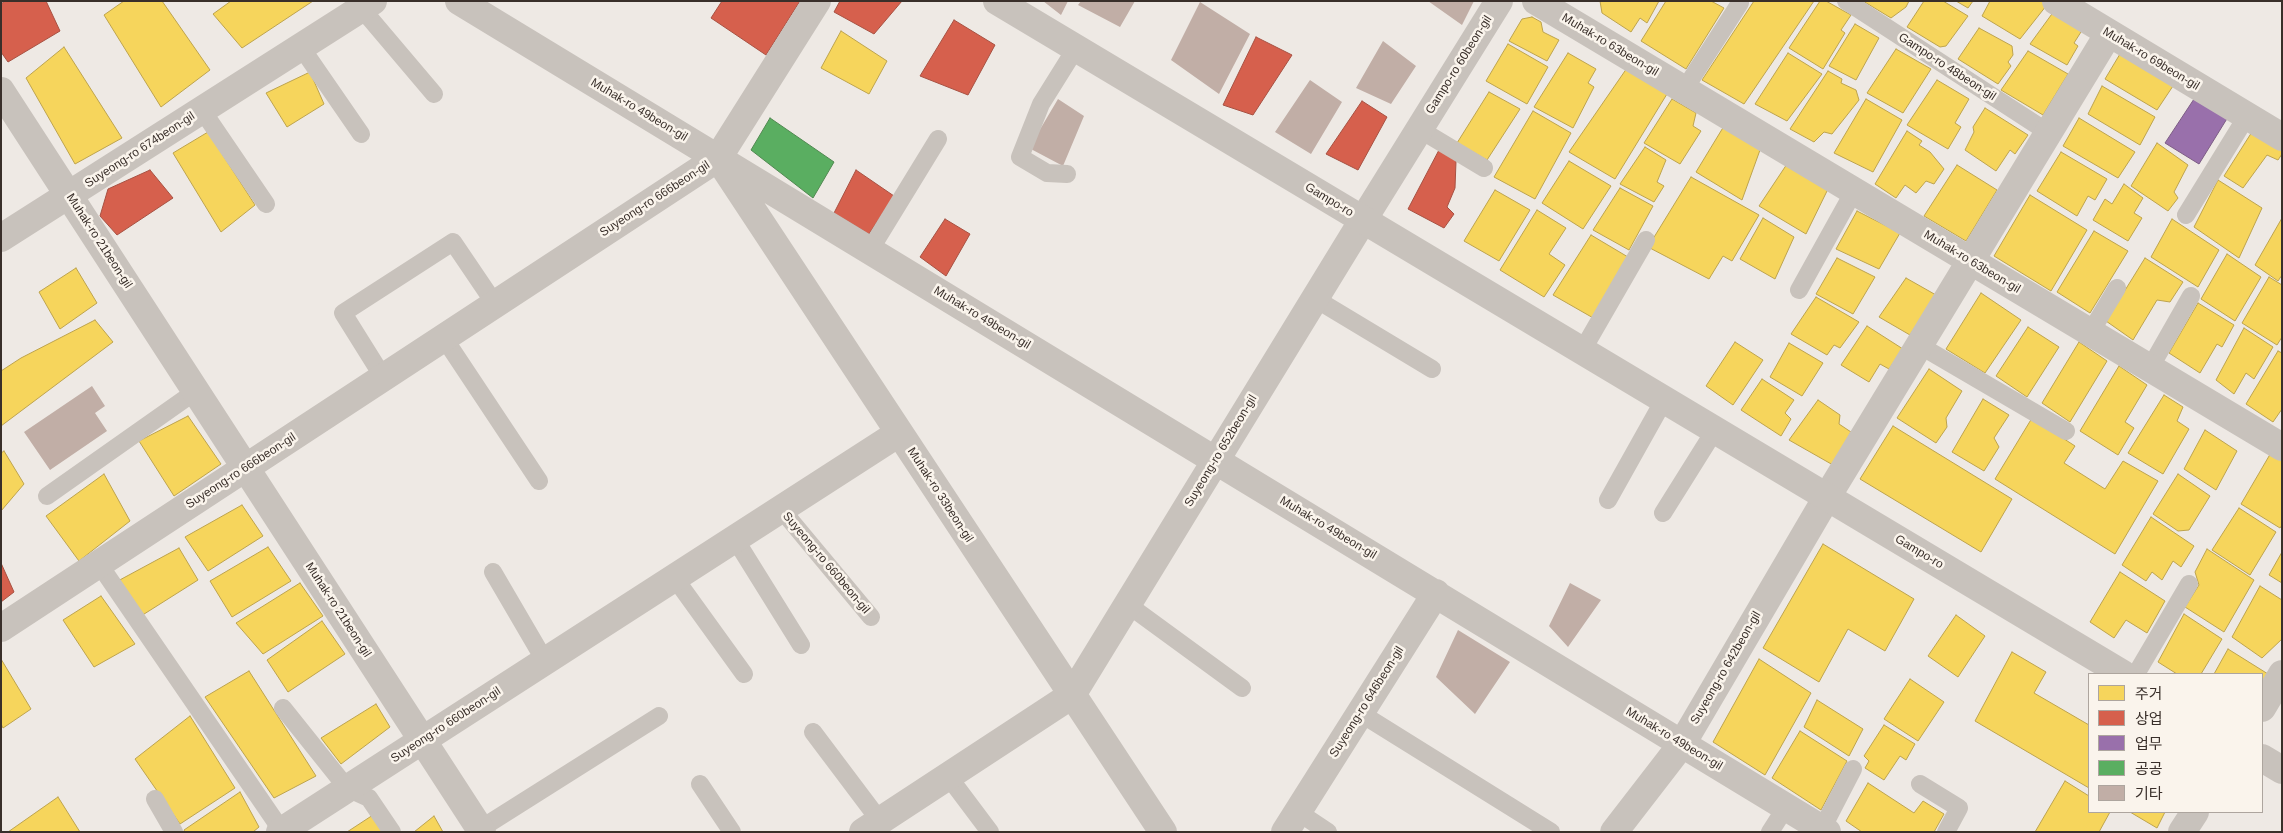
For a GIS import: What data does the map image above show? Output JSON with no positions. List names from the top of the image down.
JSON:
{
  "streets": {
    "street": [
      "Muhak-ro 63beon-gil",
      "Muhak-ro 69beon-gil",
      "Gampo-ro 60beon-gil",
      "Muhak-ro 49beon-gil",
      "Suyeong-ro 674beon-gil",
      "Suyeong-ro 666beon-gil",
      "Gampo-ro",
      "Muhak-ro 21beon-gil",
      "Suyeong-ro 652beon-gil",
      "Muhak-ro 33beon-gil",
      "Suyeong-ro 660beon-gil",
      "Suyeong-ro 642beon-gil",
      "Suyeong-ro 646beon-gil"
    ],
    "lane": ["Gampo-ro 48beon-gil"]
  },
  "crossings": [
    ["Muhak-ro 63beon-gil", "Suyeong-ro 642beon-gil"],
    ["Muhak-ro 69beon-gil", "Suyeong-ro 642beon-gil"],
    ["Gampo-ro 60beon-gil", "Gampo-ro"],
    ["Gampo-ro 60beon-gil", "Suyeong-ro 652beon-gil"],
    ["Gampo-ro 48beon-gil", "Suyeong-ro 642beon-gil"],
    ["Muhak-ro 49beon-gil", "Suyeong-ro 666beon-gil"],
    ["Muhak-ro 49beon-gil", "Suyeong-ro 652beon-gil"],
    ["Muhak-ro 49beon-gil", "Muhak-ro 33beon-gil"],
    ["Muhak-ro 49beon-gil", "Suyeong-ro 642beon-gil"],
    ["Muhak-ro 49beon-gil", "Suyeong-ro 646beon-gil"],
    ["Suyeong-ro 674beon-gil", "Muhak-ro 21beon-gil"],
    ["Suyeong-ro 666beon-gil", "Muhak-ro 21beon-gil"],
    ["Suyeong-ro 666beon-gil", "Muhak-ro 33beon-gil"],
    ["Suyeong-ro 666beon-gil", "Suyeong-ro 660beon-gil"],
    ["Gampo-ro", "Suyeong-ro 652beon-gil"],
    ["Gampo-ro", "Suyeong-ro 642beon-gil"],
    ["Muhak-ro 21beon-gil", "Suyeong-ro 660beon-gil"],
    ["Suyeong-ro 652beon-gil", "Muhak-ro 33beon-gil"],
    ["Muhak-ro 33beon-gil", "Suyeong-ro 660beon-gil"]
  ],
  "legend": [
    "주거",
    "상업",
    "업무",
    "공공",
    "기타"
  ]
}
